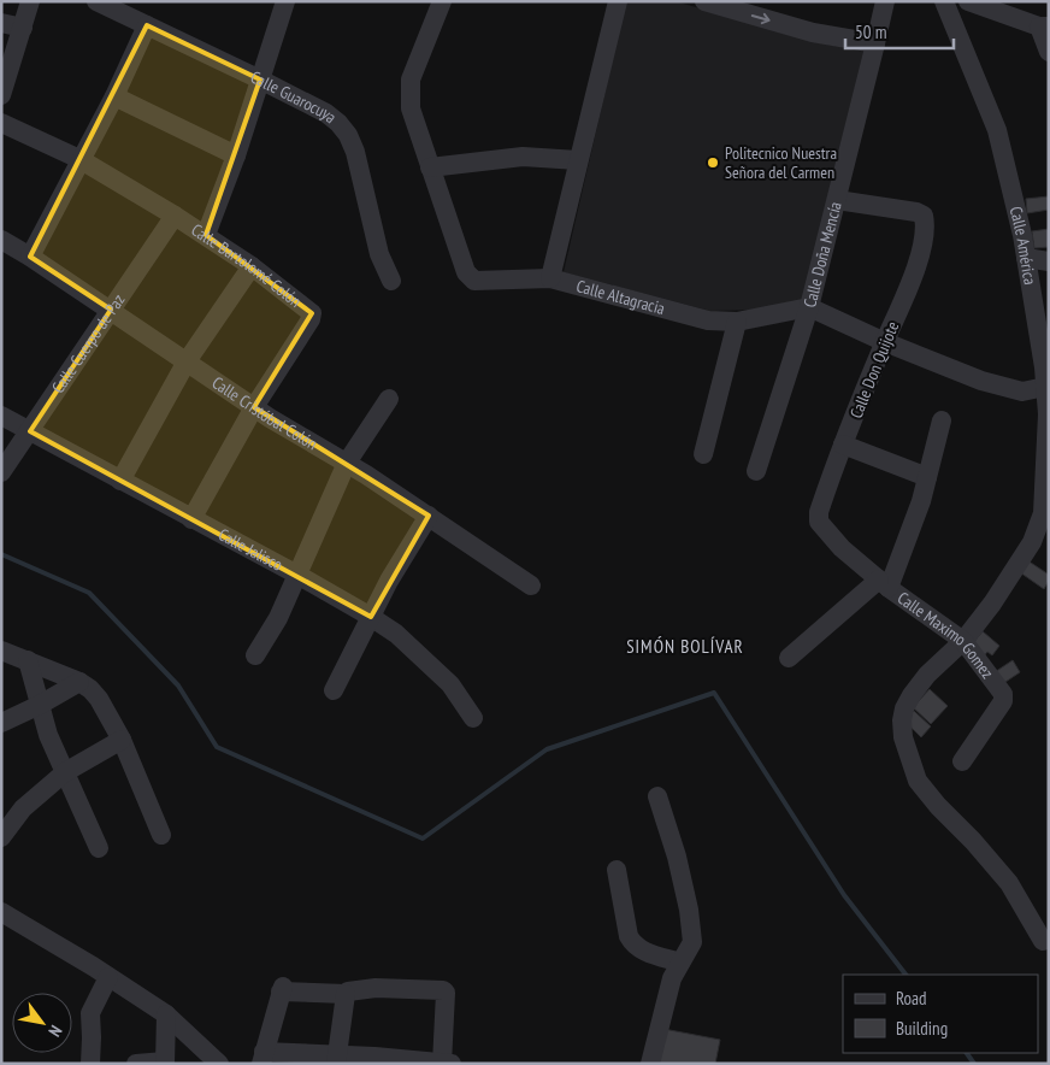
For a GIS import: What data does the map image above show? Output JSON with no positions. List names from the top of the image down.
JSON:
{
  "streets": {
    "street": [
      "Calle Guarocuya",
      "Calle América",
      "Calle Doña Mencía",
      "Calle Bartolomé Colón",
      "Calle Altagracia",
      "Calle Cuerpo de Paz",
      "Calle Don Quijote",
      "Calle Cristóbal Colón",
      "Calle Jalisco",
      "Calle Maximo Gomez"
    ]
  },
  "crossings": [
    ["Calle América", "Calle Maximo Gomez"],
    ["Calle Doña Mencía", "Calle Altagracia"],
    ["Calle Doña Mencía", "Calle Don Quijote"],
    ["Calle Bartolomé Colón", "Calle Cuerpo de Paz"],
    ["Calle Bartolomé Colón", "Calle Cristóbal Colón"],
    ["Calle Bartolomé Colón", "Calle Jalisco"],
    ["Calle Cuerpo de Paz", "Calle Cristóbal Colón"],
    ["Calle Cuerpo de Paz", "Calle Jalisco"],
    ["Calle Don Quijote", "Calle Maximo Gomez"]
  ],
  "districts": ["SIMÓN BOLÍVAR"],
  "places": ["Politecnico Nuestra Señora del Carmen"],
  "legend": ["Road", "Building"],
  "scale_bar": "50 m",
  "north": "bottom right"
}
